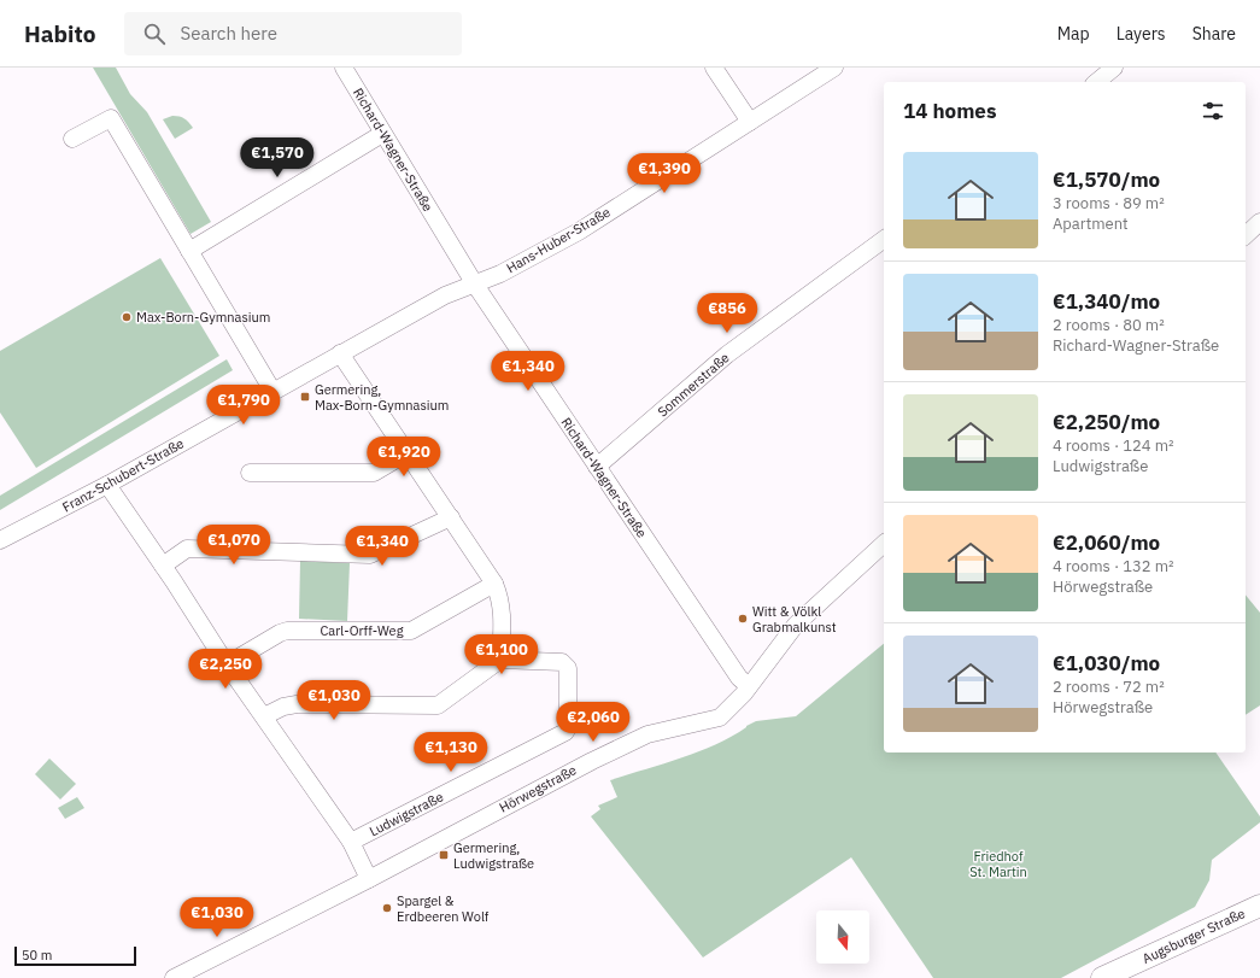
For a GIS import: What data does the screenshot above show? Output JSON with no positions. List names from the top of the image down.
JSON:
{
  "streets": {
    "street": [
      "Richard-Wagner-Straße",
      "Hans-Huber-Straße",
      "Sommerstraße",
      "Franz-Schubert-Straße",
      "Carl-Orff-Weg",
      "Hörwegstraße",
      "Ludwigstraße",
      "Augsburger Straße"
    ]
  },
  "crossings": [
    ["Richard-Wagner-Straße", "Hans-Huber-Straße"],
    ["Richard-Wagner-Straße", "Sommerstraße"],
    ["Richard-Wagner-Straße", "Franz-Schubert-Straße"],
    ["Richard-Wagner-Straße", "Hörwegstraße"],
    ["Hans-Huber-Straße", "Franz-Schubert-Straße"]
  ],
  "parks": ["Friedhof St. Martin"],
  "places": {
    "other": ["Max-Born-Gymnasium", "Witt & Völkl Grabmalkunst", "Spargel & Erdbeeren Wolf"],
    "transit": ["Germering, Max-Born-Gymnasium", "Germering, Ludwigstraße"]
  },
  "scale_bar": "50 m",
  "north": "bottom",
  "page": {
    "header": "Habito",
    "search": "Search here",
    "nav": ["Map", "Layers", "Share"],
    "heading": "14 homes",
    "price": [
      "€1,570",
      "€1,390",
      "€856",
      "€1,340",
      "€1,790",
      "€1,920",
      "€1,070",
      "€1,340",
      "€1,100",
      "€2,250",
      "€1,030",
      "€2,060",
      "€1,130",
      "€1,030"
    ],
    "list": [
      {
        "name": "€1,570/mo",
        "note": "3 rooms · 89 m² · Apartment"
      },
      {
        "name": "€1,340/mo",
        "note": "2 rooms · 80 m² · Richard-Wagner-Straße"
      },
      {
        "name": "€2,250/mo",
        "note": "4 rooms · 124 m² · Ludwigstraße"
      },
      {
        "name": "€2,060/mo",
        "note": "4 rooms · 132 m² · Hörwegstraße"
      },
      {
        "name": "€1,030/mo",
        "note": "2 rooms · 72 m² · Hörwegstraße"
      }
    ],
    "scale": "50 m"
  }
}
